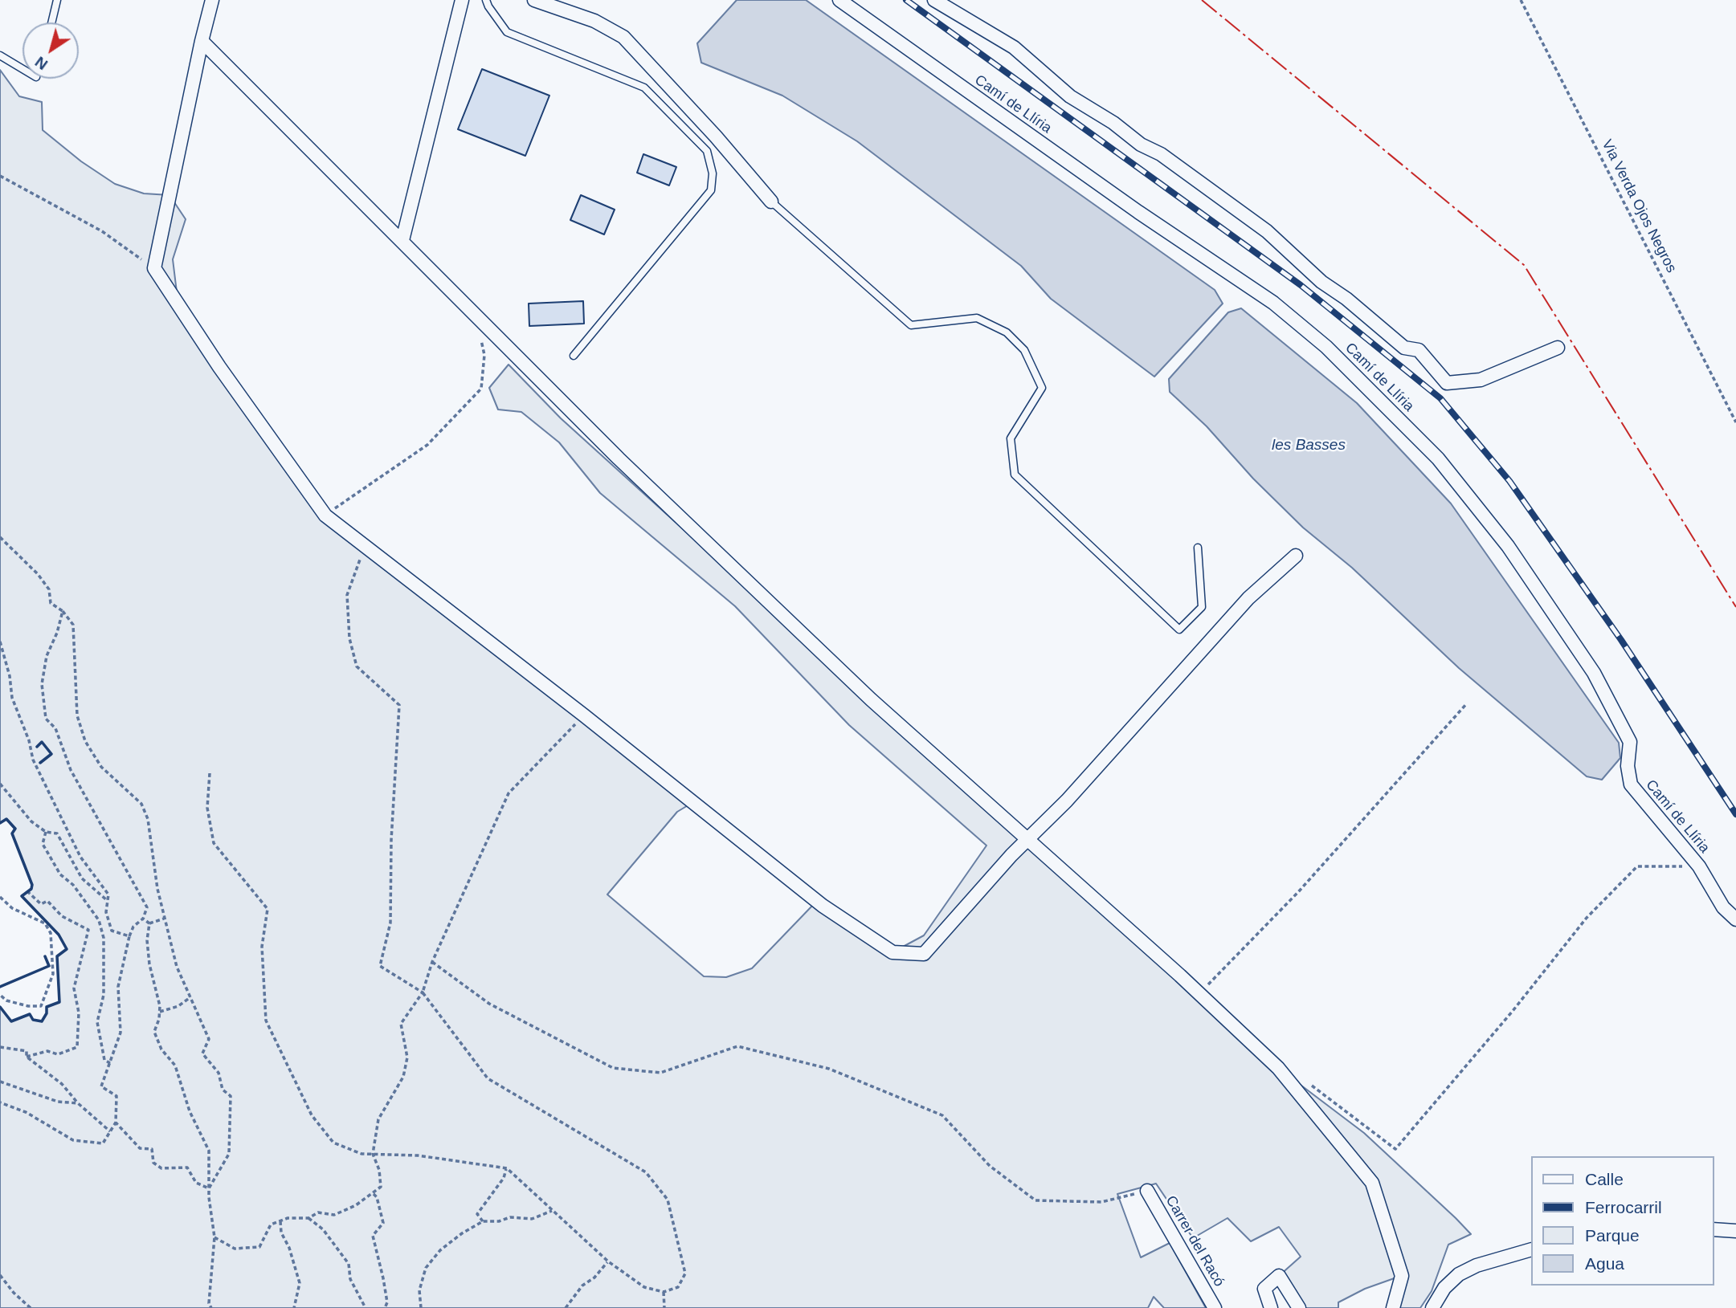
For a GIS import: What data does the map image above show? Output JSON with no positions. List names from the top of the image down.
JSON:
{
  "streets": {
    "street": ["Camí de Llíria", "Carrer del Racó"],
    "path": ["Via Verda Ojos Negros"]
  },
  "water": ["les Basses"],
  "legend": [
    "Calle",
    "Ferrocarril",
    "Parque",
    "Agua"
  ],
  "north": "bottom left"
}
